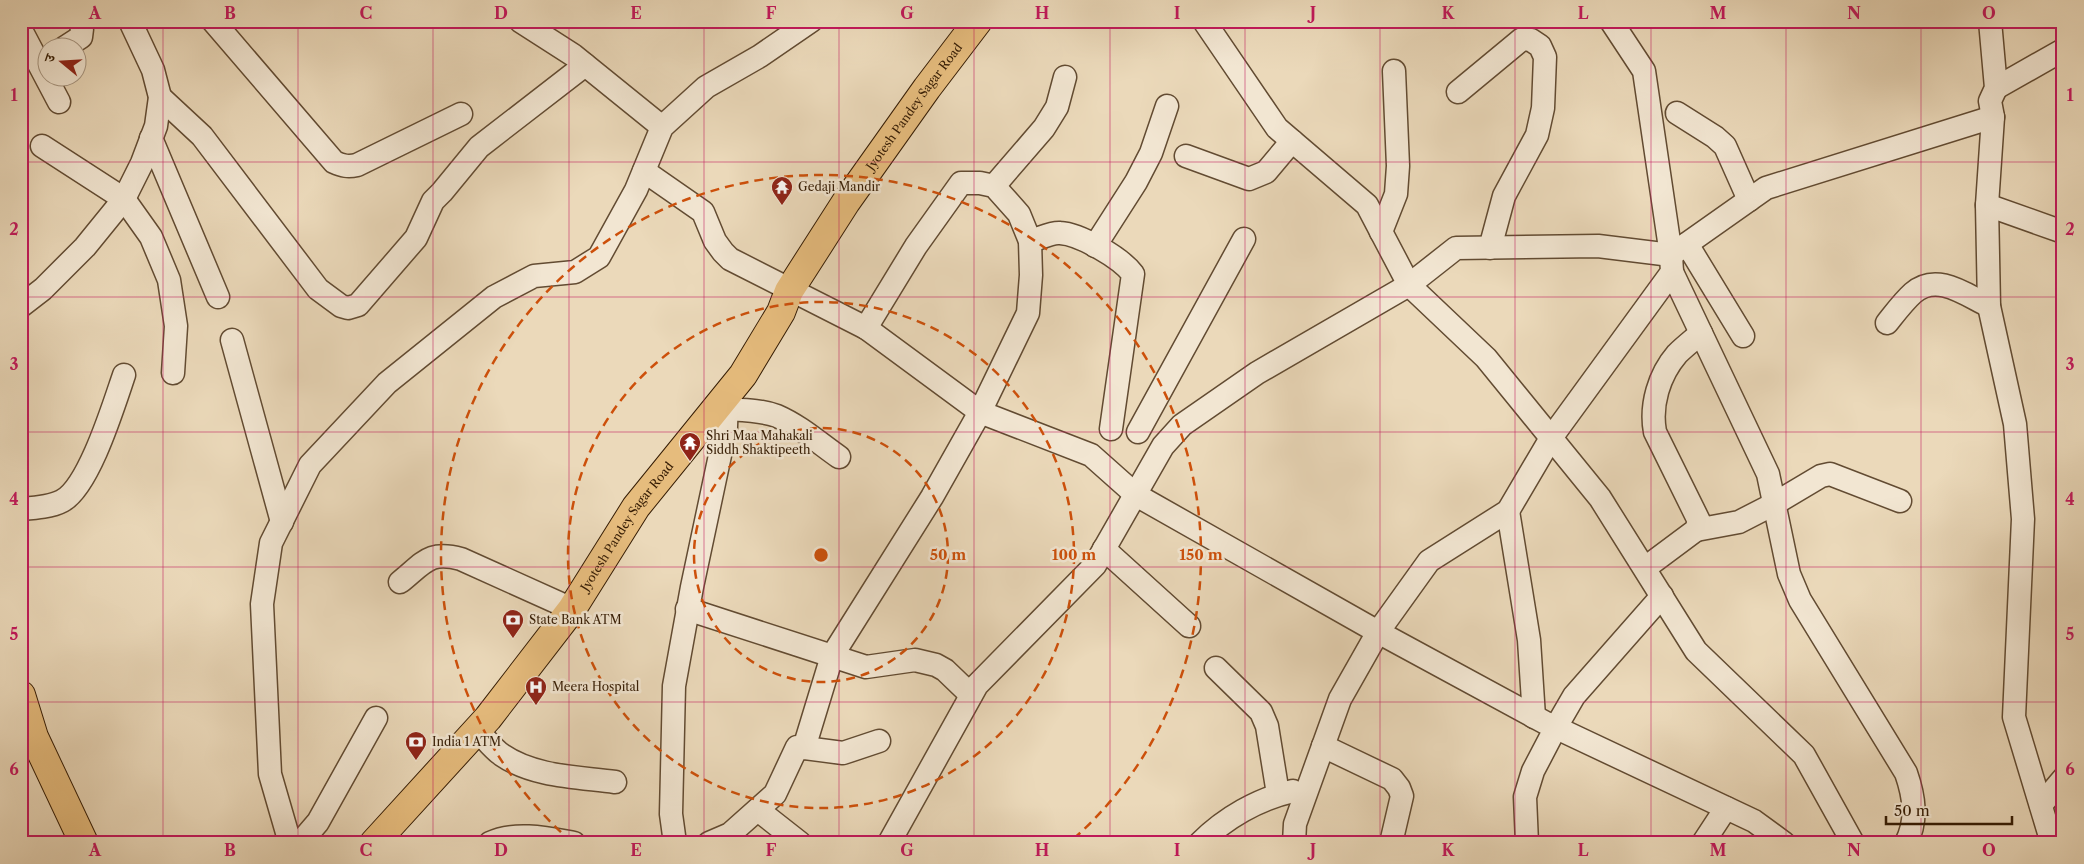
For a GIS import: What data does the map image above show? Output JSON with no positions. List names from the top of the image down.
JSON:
{
  "streets": {
    "main road": ["Jyotesh Pandey Sagar Road"]
  },
  "places": {
    "temple": ["Gedaji Mandir", "Shri Maa Mahakali Siddh Shaktipeeth"],
    "bank": ["State Bank ATM", "India 1 ATM"],
    "hospital": ["Meera Hospital"]
  },
  "scale_bar": "50 m",
  "north": "left",
  "grid": {
    "columns": [
      "A",
      "B",
      "C",
      "D",
      "E",
      "F",
      "G",
      "H",
      "I",
      "J",
      "K",
      "L",
      "M",
      "N",
      "O"
    ],
    "rows": [
      "1",
      "2",
      "3",
      "4",
      "5",
      "6"
    ]
  },
  "rings": ["50 m", "100 m", "150 m"]
}
